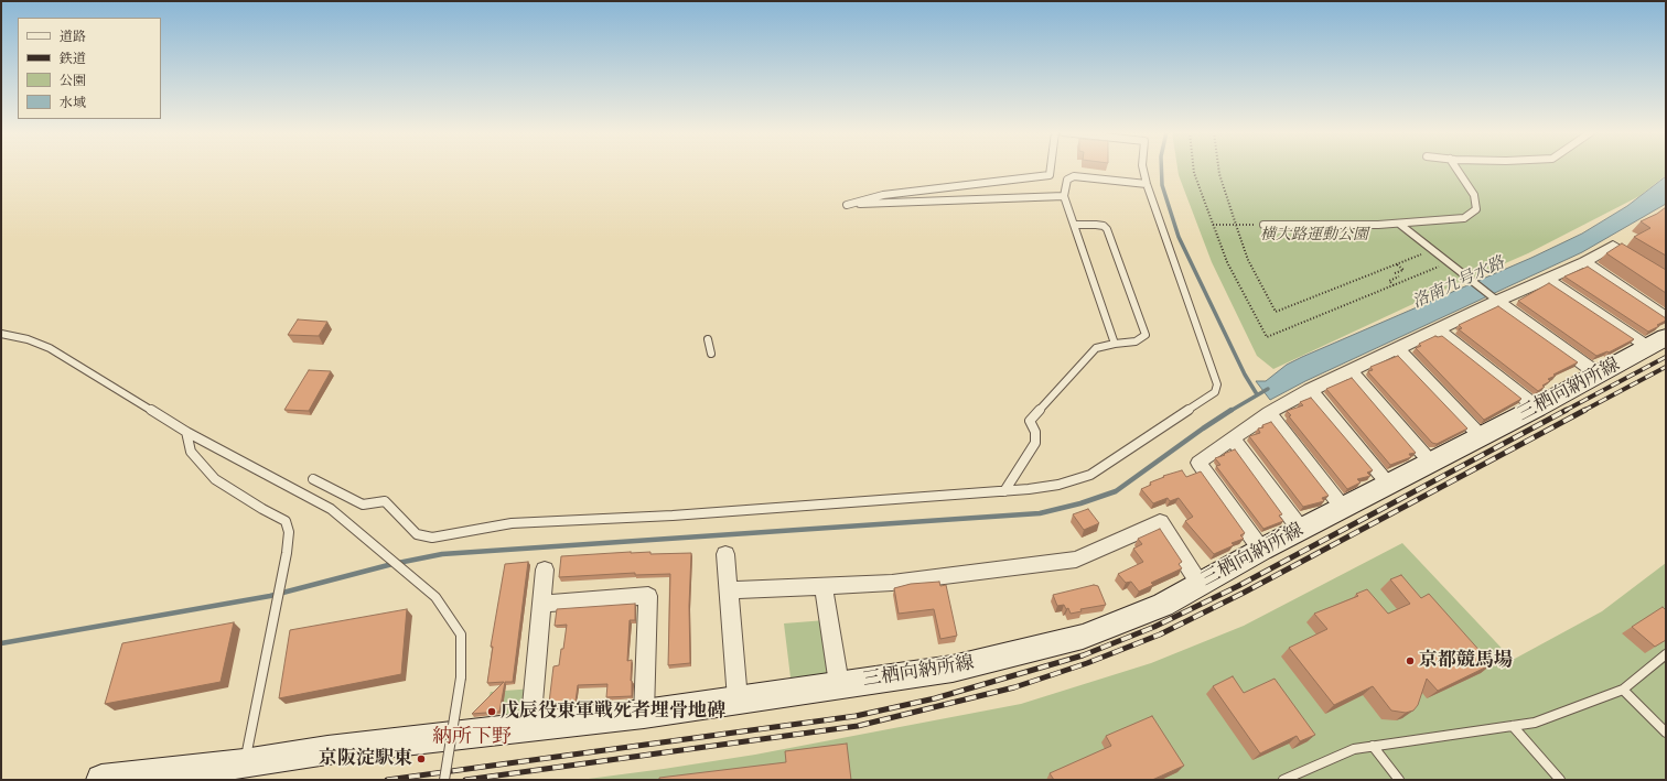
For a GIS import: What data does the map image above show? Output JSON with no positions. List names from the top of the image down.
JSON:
{
  "streets": {
    "main road": ["三栖向納所線"]
  },
  "districts": ["納所下野"],
  "water": ["洛南九号水路"],
  "parks": ["横大路運動公園"],
  "places": ["京都競馬場", "戊辰役東軍戦死者埋骨地碑", "京阪淀駅東"],
  "legend": [
    "道路",
    "鉄道",
    "公園",
    "水域"
  ]
}
